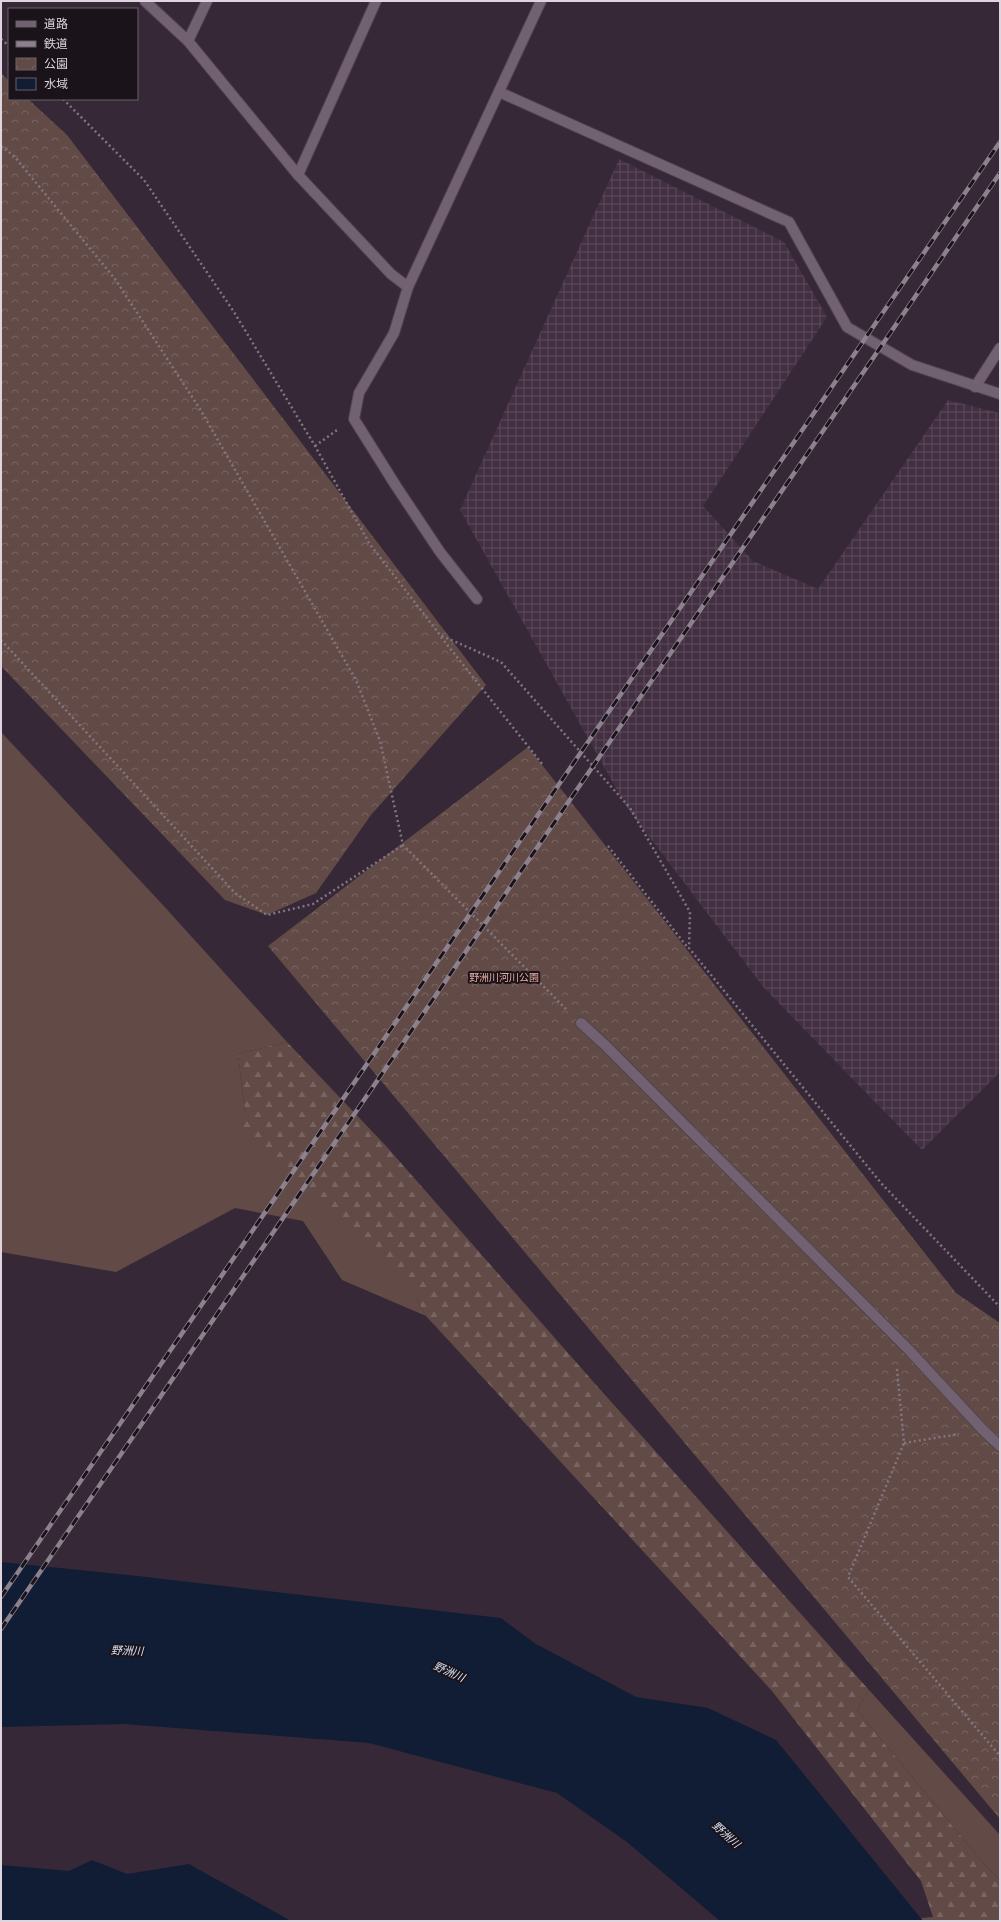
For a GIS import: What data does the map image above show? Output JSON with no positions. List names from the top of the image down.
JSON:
{
  "water": ["野洲川"],
  "parks": ["野洲川河川公園"],
  "legend": [
    "道路",
    "鉄道",
    "公園",
    "水域"
  ]
}
